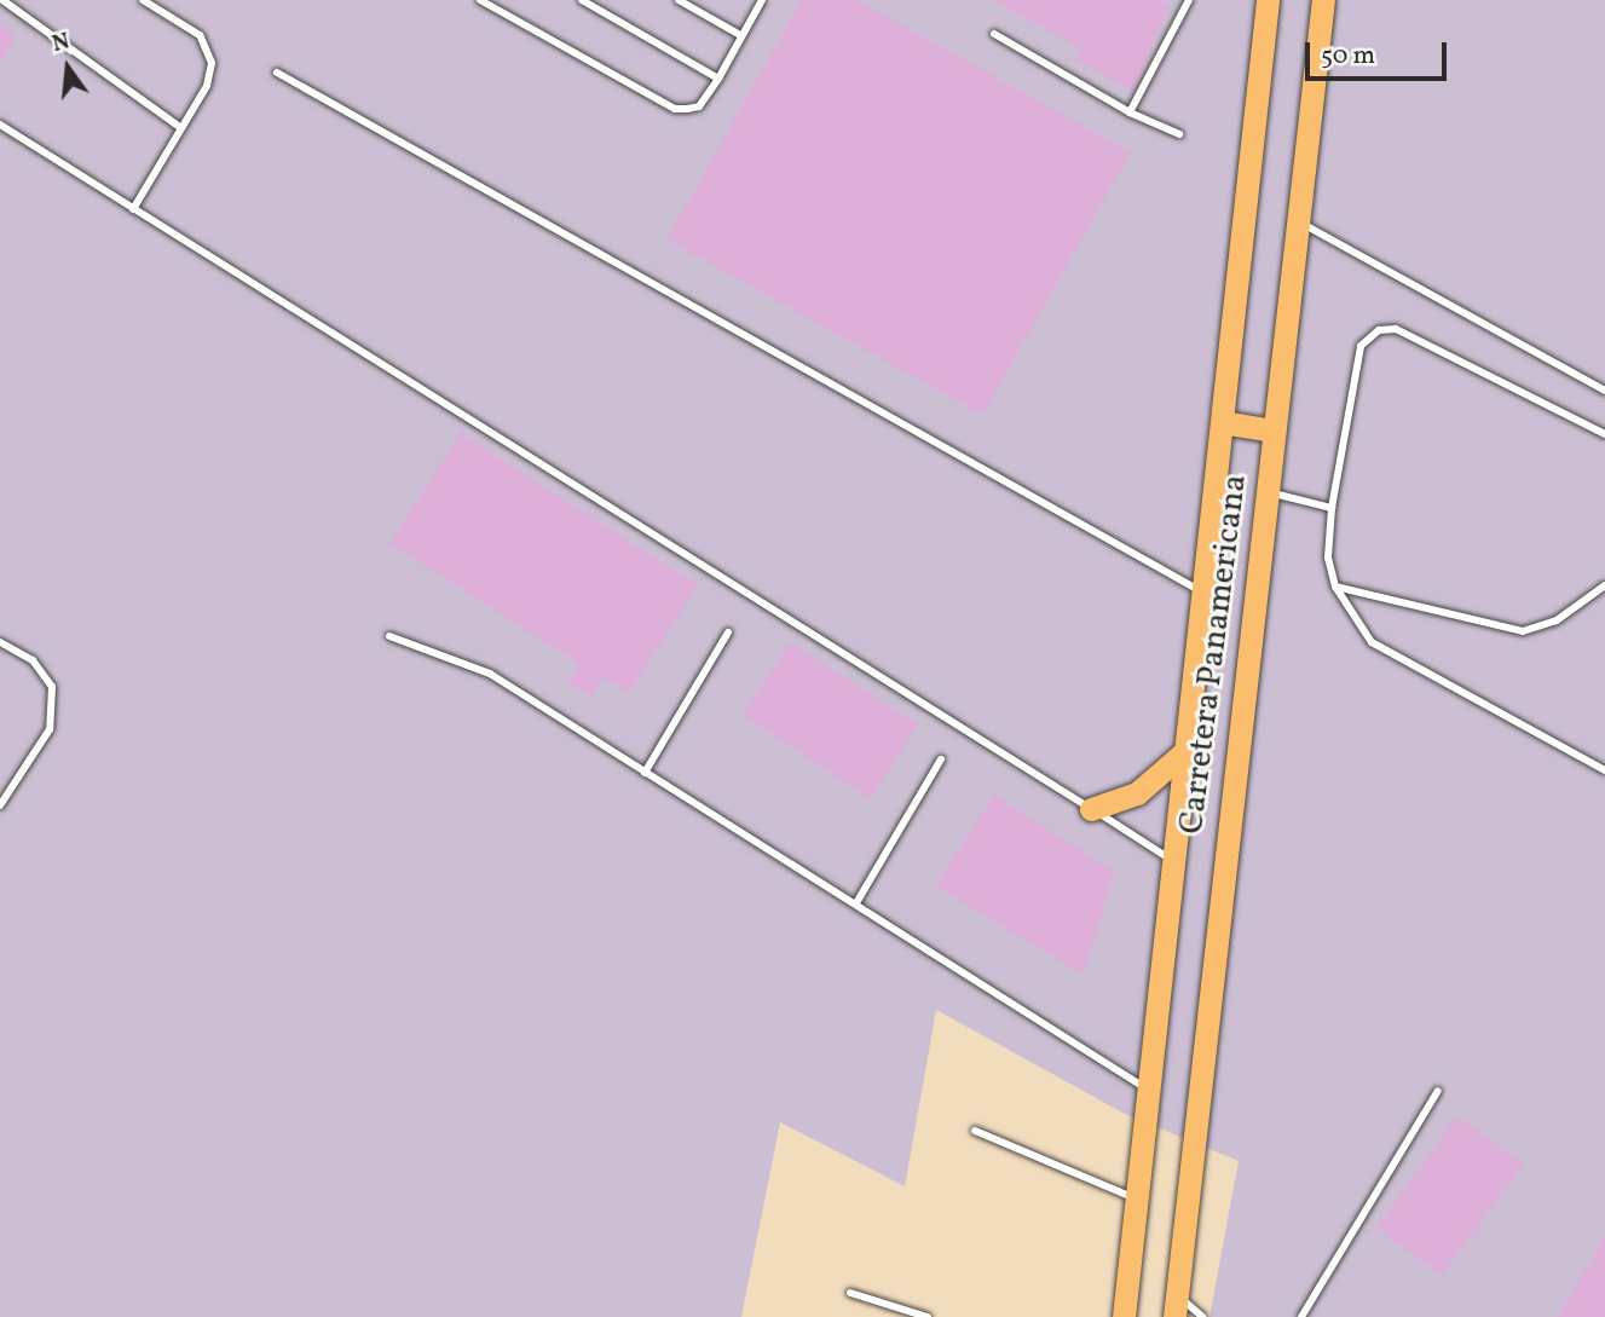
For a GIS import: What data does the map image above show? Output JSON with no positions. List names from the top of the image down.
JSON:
{
  "streets": {
    "main road": ["Carretera Panamericana"]
  },
  "scale_bar": "50 m",
  "north": "top"
}
